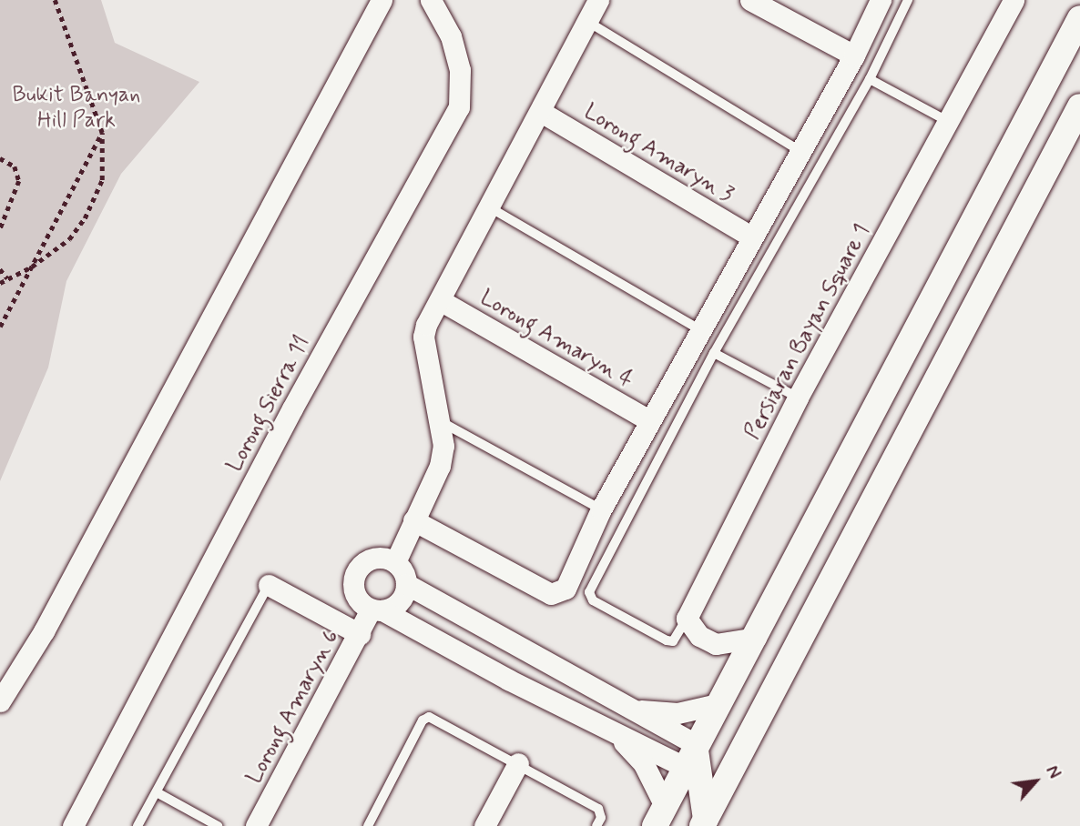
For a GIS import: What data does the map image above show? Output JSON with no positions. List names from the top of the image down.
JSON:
{
  "streets": {
    "street": [
      "Lorong Amaryn 3",
      "Persiaran Bayan Square 1",
      "Lorong Amaryn 4",
      "Lorong Sierra 11",
      "Lorong Amaryn 6"
    ]
  },
  "parks": ["Bukit Banyan Hill Park"],
  "north": "top right"
}
